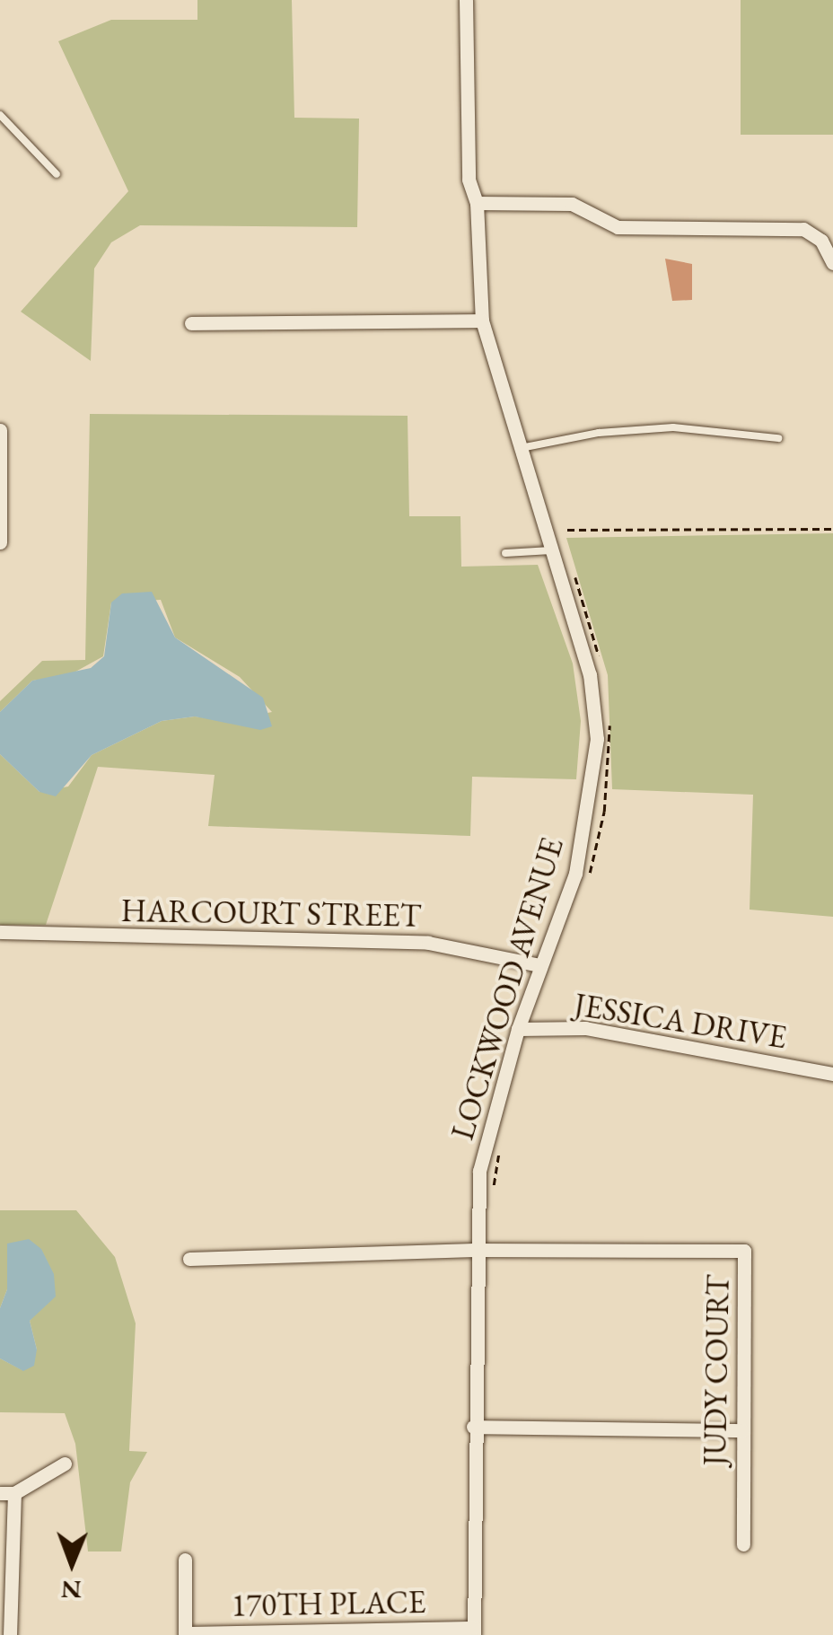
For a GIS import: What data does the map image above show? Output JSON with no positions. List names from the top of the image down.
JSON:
{
  "streets": {
    "street": [
      "HARCOURT STREET",
      "LOCKWOOD AVENUE",
      "JESSICA DRIVE",
      "JUDY COURT",
      "170TH PLACE"
    ]
  },
  "crossings": [
    ["HARCOURT STREET", "LOCKWOOD AVENUE"],
    ["LOCKWOOD AVENUE", "JESSICA DRIVE"],
    ["LOCKWOOD AVENUE", "JUDY COURT"],
    ["LOCKWOOD AVENUE", "170TH PLACE"]
  ],
  "north": "bottom"
}
